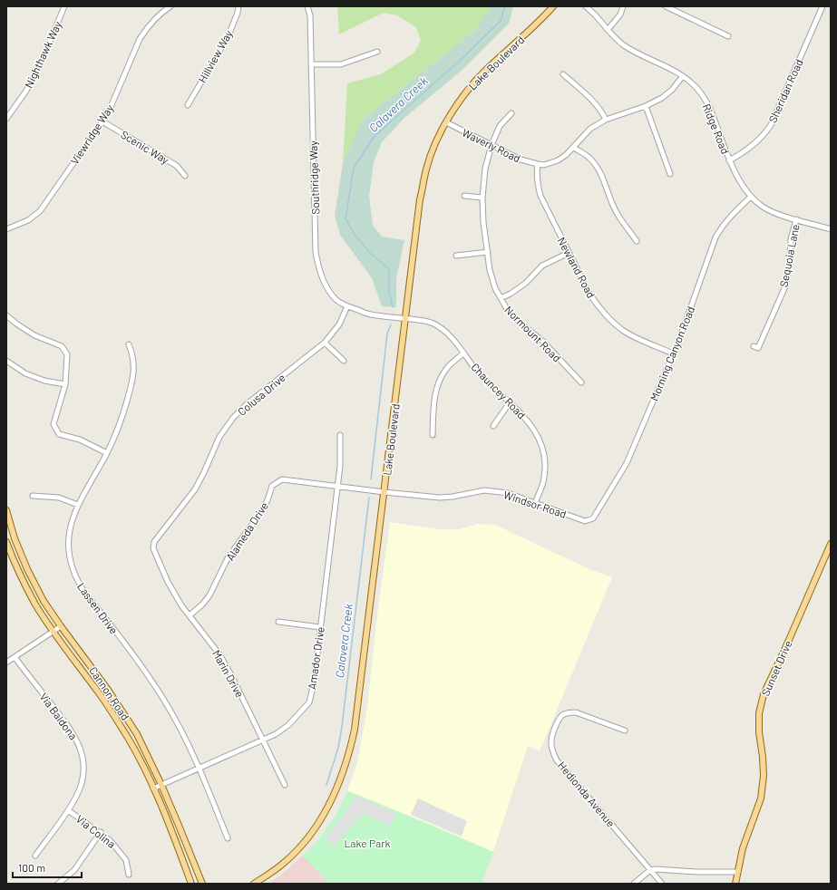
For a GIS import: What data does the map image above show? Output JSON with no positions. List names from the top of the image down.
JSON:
{
  "streets": {
    "main road": ["Lake Boulevard", "Sunset Drive", "Cannon Road"],
    "street": [
      "Nighthawk Way",
      "Hillview Way",
      "Sheridan Road",
      "Ridge Road",
      "Viewridge Way",
      "Waverly Road",
      "Scenic Way",
      "Southridge Way",
      "Sequoia Lane",
      "Newland Road",
      "Normount Road",
      "Morning Canyon Road",
      "Chauncey Road",
      "Colusa Drive",
      "Windsor Road",
      "Alameda Drive",
      "Lassen Drive",
      "Amador Drive",
      "Marin Drive",
      "Via Baldona",
      "Hedionda Avenue",
      "Via Colina"
    ]
  },
  "crossings": [
    ["Lake Boulevard", "Waverly Road"],
    ["Lake Boulevard", "Chauncey Road"],
    ["Lake Boulevard", "Windsor Road"],
    ["Lake Boulevard", "Alameda Drive"],
    ["Sheridan Road", "Ridge Road"],
    ["Ridge Road", "Waverly Road"],
    ["Ridge Road", "Sequoia Lane"],
    ["Ridge Road", "Morning Canyon Road"],
    ["Viewridge Way", "Scenic Way"],
    ["Waverly Road", "Newland Road"],
    ["Waverly Road", "Normount Road"],
    ["Southridge Way", "Chauncey Road"],
    ["Southridge Way", "Colusa Drive"],
    ["Newland Road", "Morning Canyon Road"],
    ["Morning Canyon Road", "Windsor Road"],
    ["Chauncey Road", "Windsor Road"],
    ["Colusa Drive", "Marin Drive"],
    ["Windsor Road", "Alameda Drive"],
    ["Alameda Drive", "Amador Drive"],
    ["Alameda Drive", "Marin Drive"],
    ["Lassen Drive", "Amador Drive"],
    ["Amador Drive", "Marin Drive"],
    ["Amador Drive", "Cannon Road"],
    ["Via Baldona", "Via Colina"]
  ],
  "water": ["Calavera Creek"],
  "parks": ["Lake Park"],
  "scale_bar": "100 m"
}
